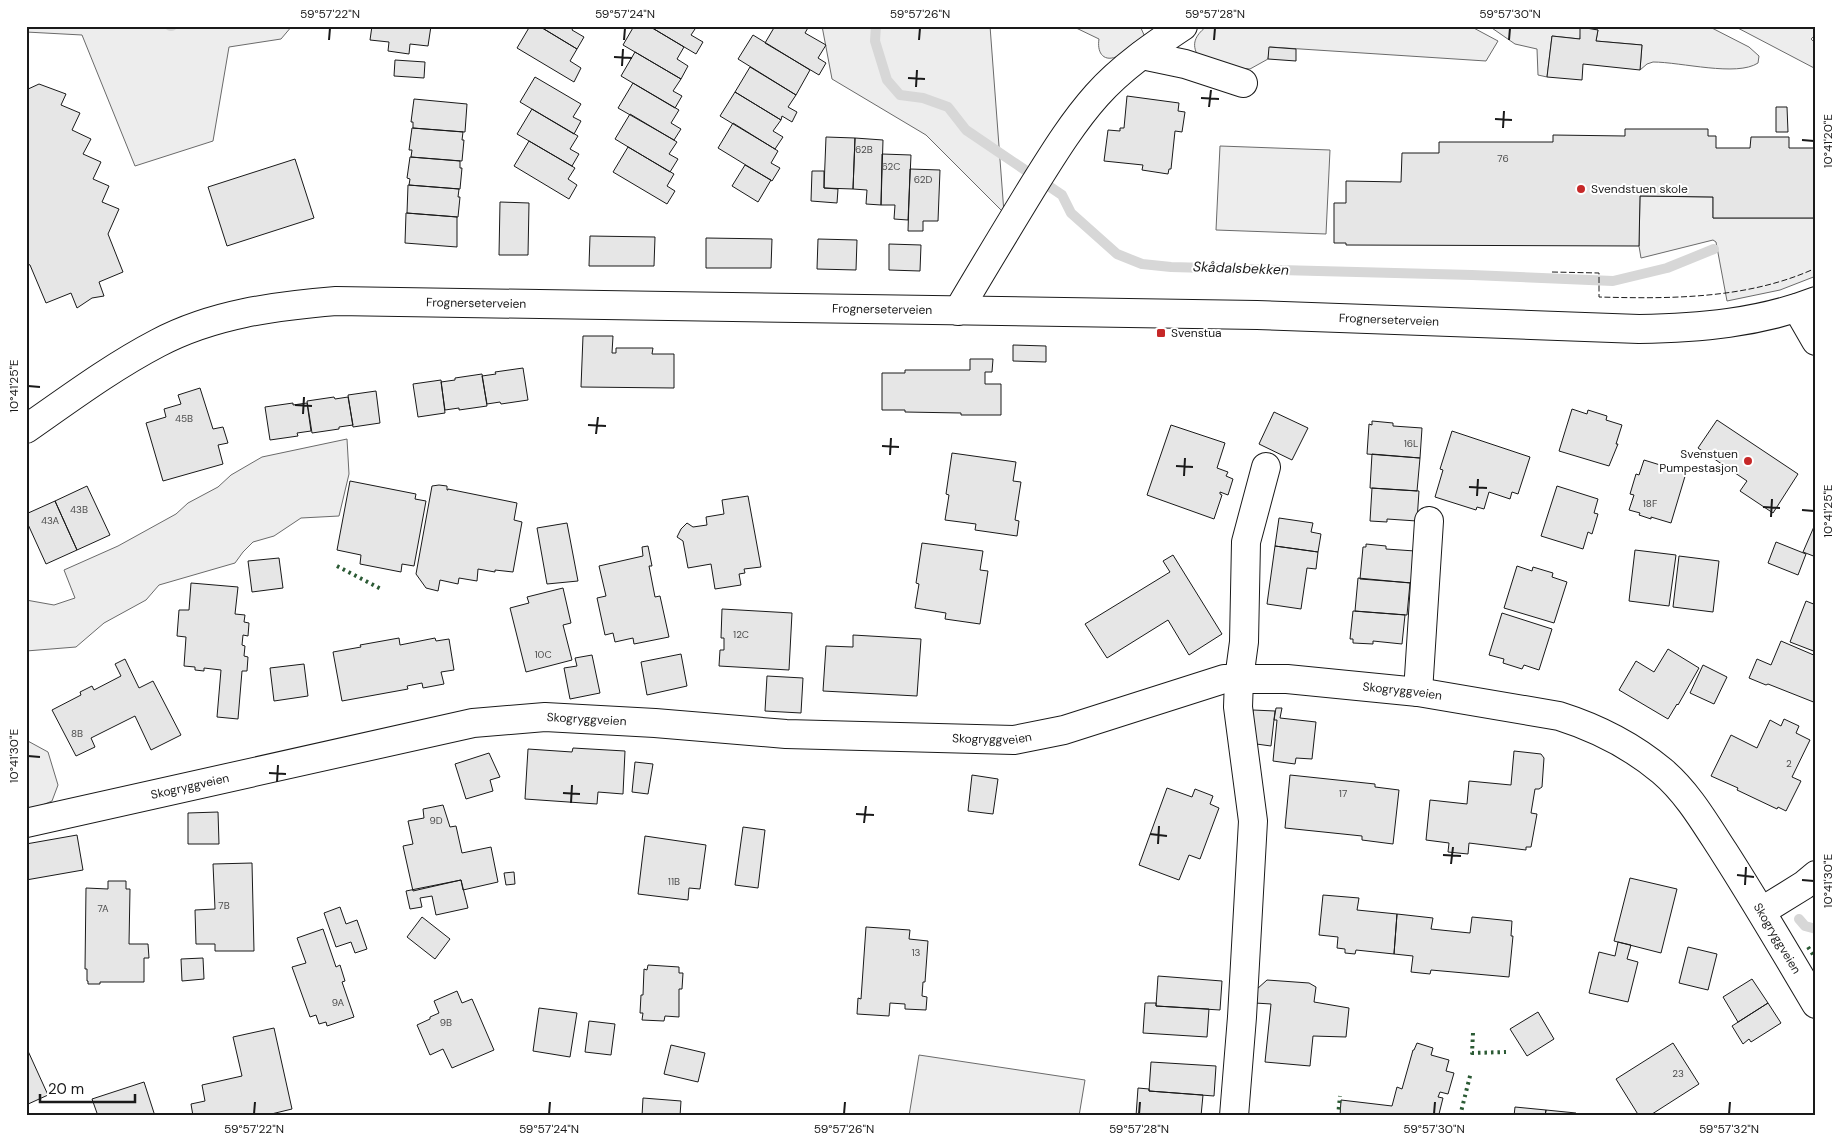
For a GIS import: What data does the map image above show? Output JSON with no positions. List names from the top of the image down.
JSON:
{
  "streets": {
    "street": ["Frognerseterveien", "Skogryggveien"]
  },
  "water": ["Skådalsbekken"],
  "places": {
    "other": ["Svendstuen skole", "Svenstuen Pumpestasjon"],
    "transit": ["Svenstua"]
  },
  "house_numbers": [
    "62B",
    "76",
    "62C",
    "62D",
    "45B",
    "16L",
    "18F",
    "43B",
    "43A",
    "12C",
    "10C",
    "8B",
    "2",
    "17",
    "9D",
    "11B",
    "7B",
    "7A",
    "13",
    "9A",
    "9B",
    "23"
  ],
  "scale_bar": "20 m",
  "coordinates": [
    "59°57'22\"N",
    "59°57'24\"N",
    "59°57'26\"N",
    "59°57'28\"N",
    "59°57'30\"N",
    "10°41'20\"E",
    "10°41'25\"E",
    "10°41'30\"E",
    "59°57'32\"N"
  ]
}
